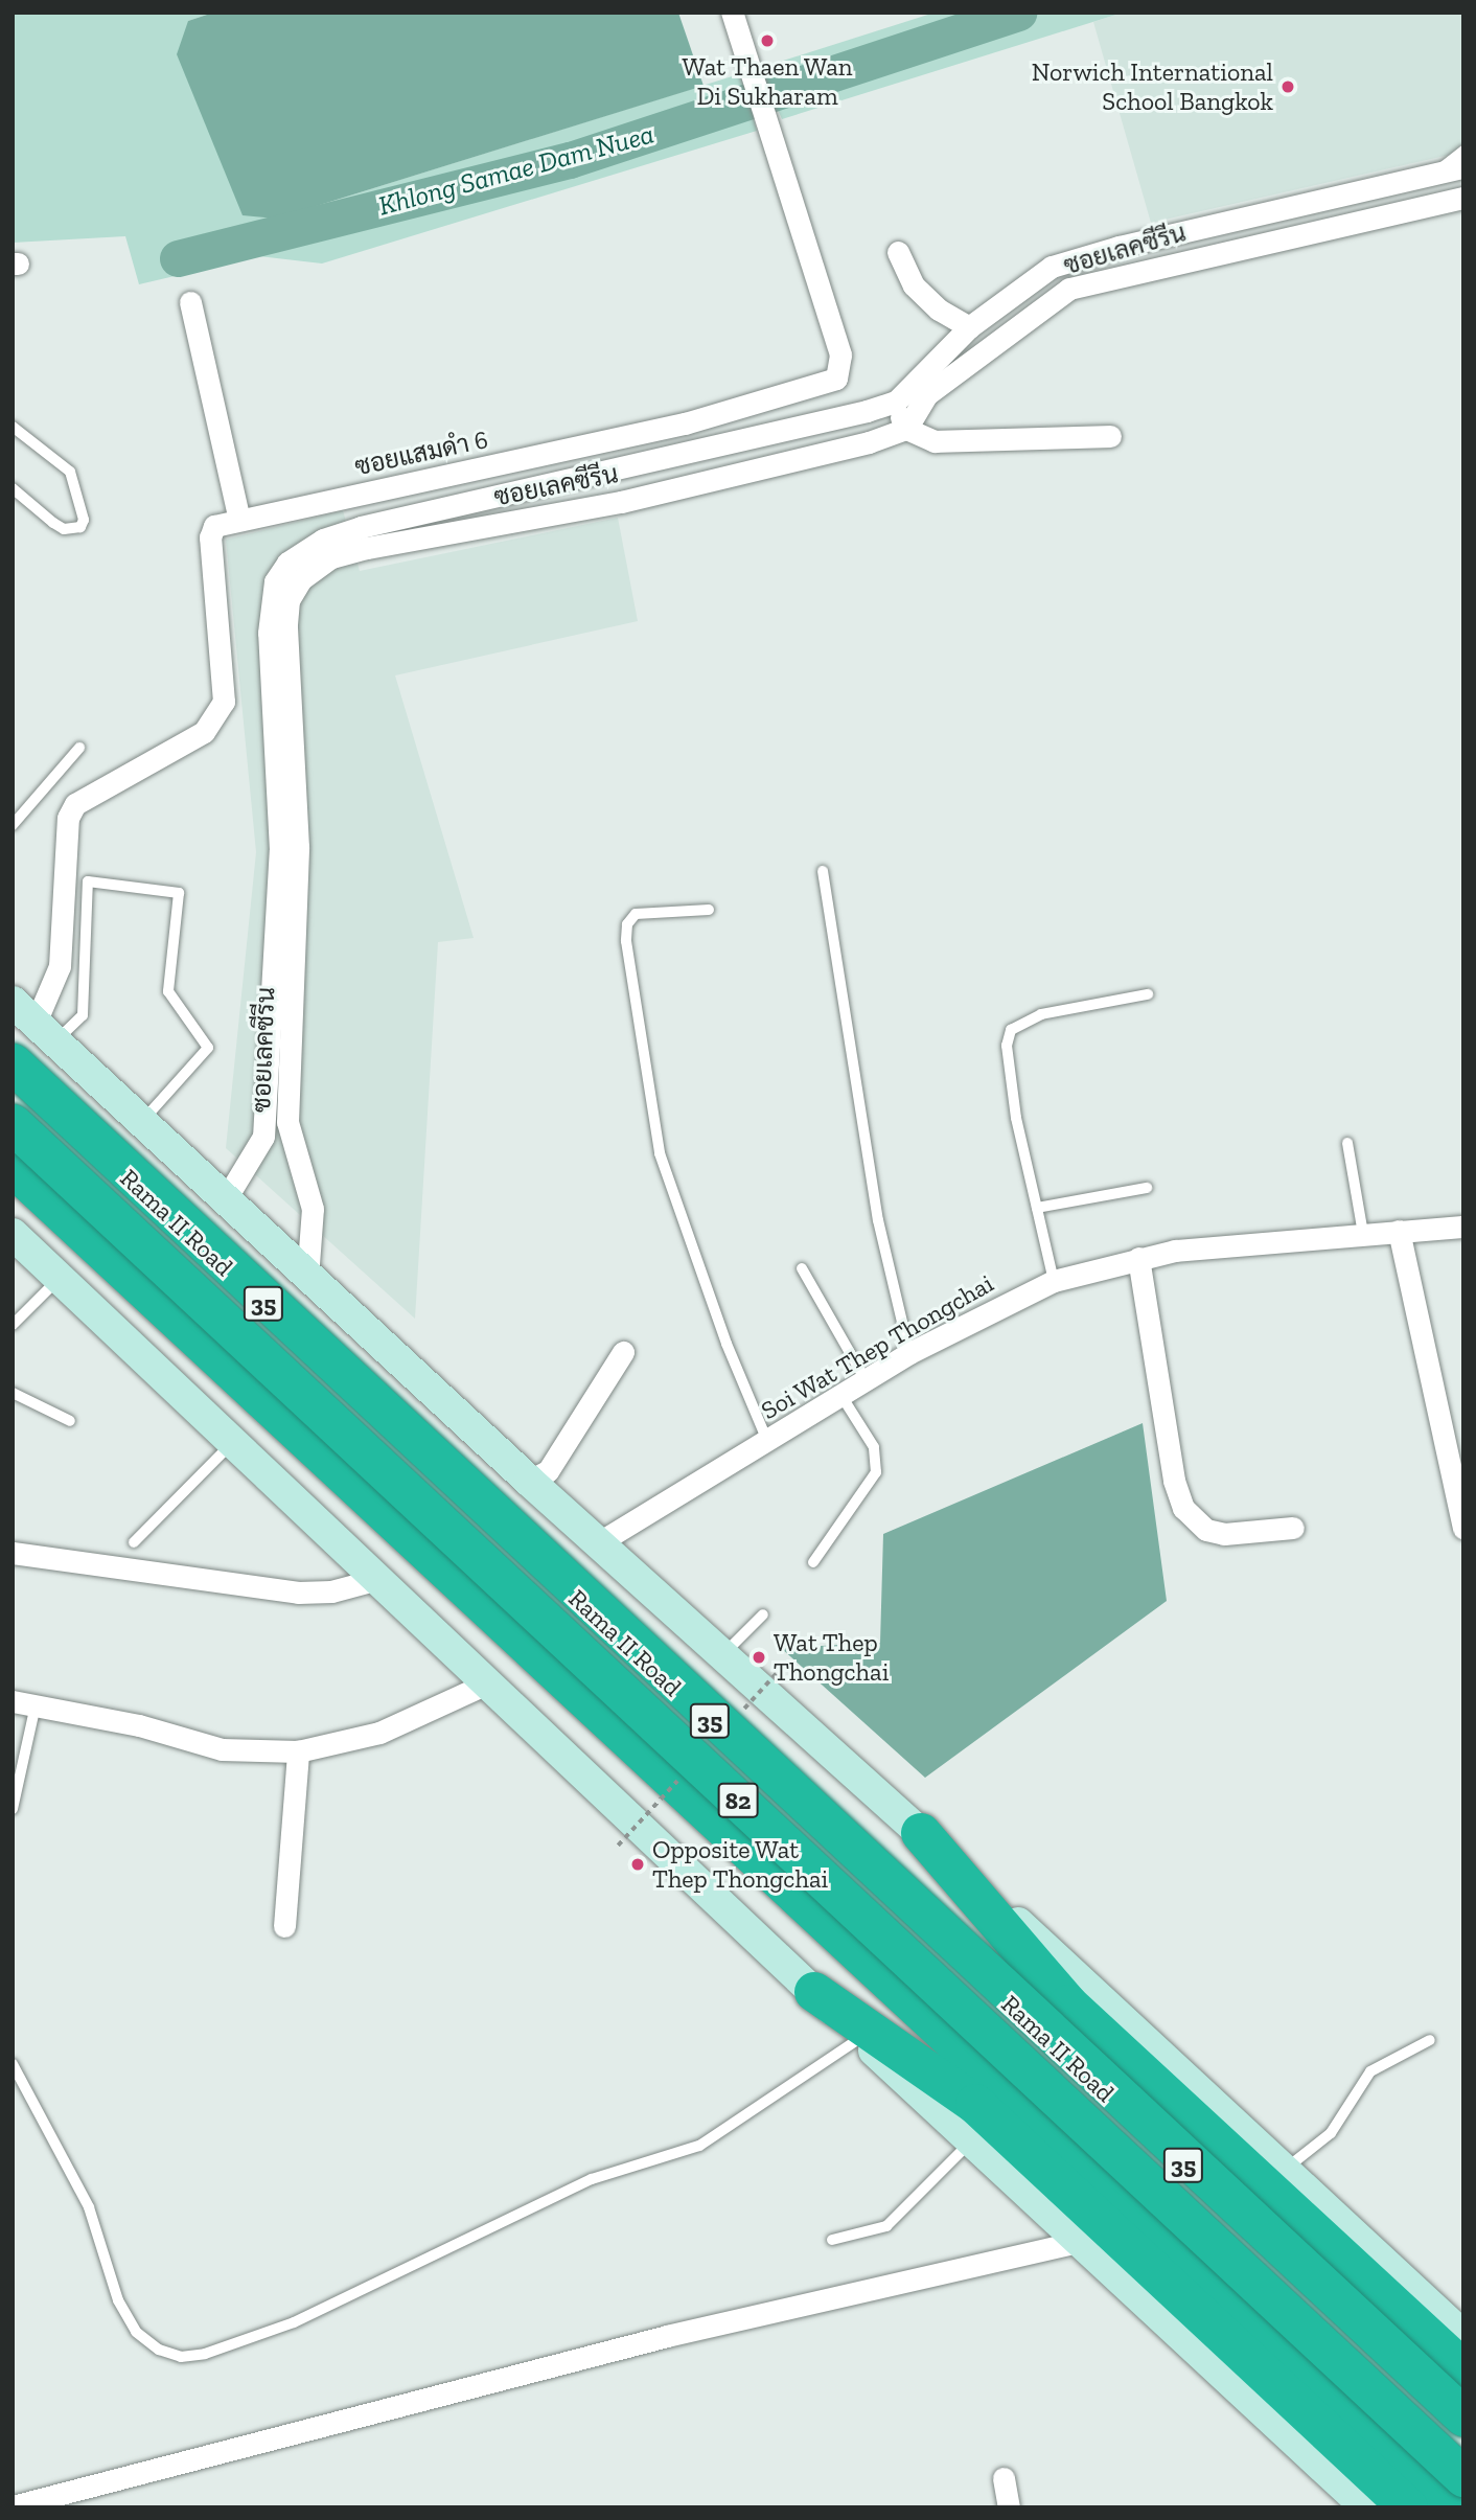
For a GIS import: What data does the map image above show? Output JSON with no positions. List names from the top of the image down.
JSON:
{
  "streets": {
    "highway": ["Rama II Road", "35", "82"],
    "street": ["ซอยเลคซีรีน", "ซอยแสมดำ 6", "Soi Wat Thep Thongchai"]
  },
  "crossings": [
    ["ซอยเลคซีรีน", "Rama II Road"],
    ["ซอยแสมดำ 6", "Rama II Road"],
    ["Rama II Road", "Soi Wat Thep Thongchai"],
    ["Rama II Road", "82"]
  ],
  "water": ["Khlong Samae Dam Nuea"],
  "places": [
    "Wat Thaen Wan Di Sukharam",
    "Norwich International School Bangkok",
    "Wat Thep Thongchai",
    "Opposite Wat Thep Thongchai"
  ]
}
